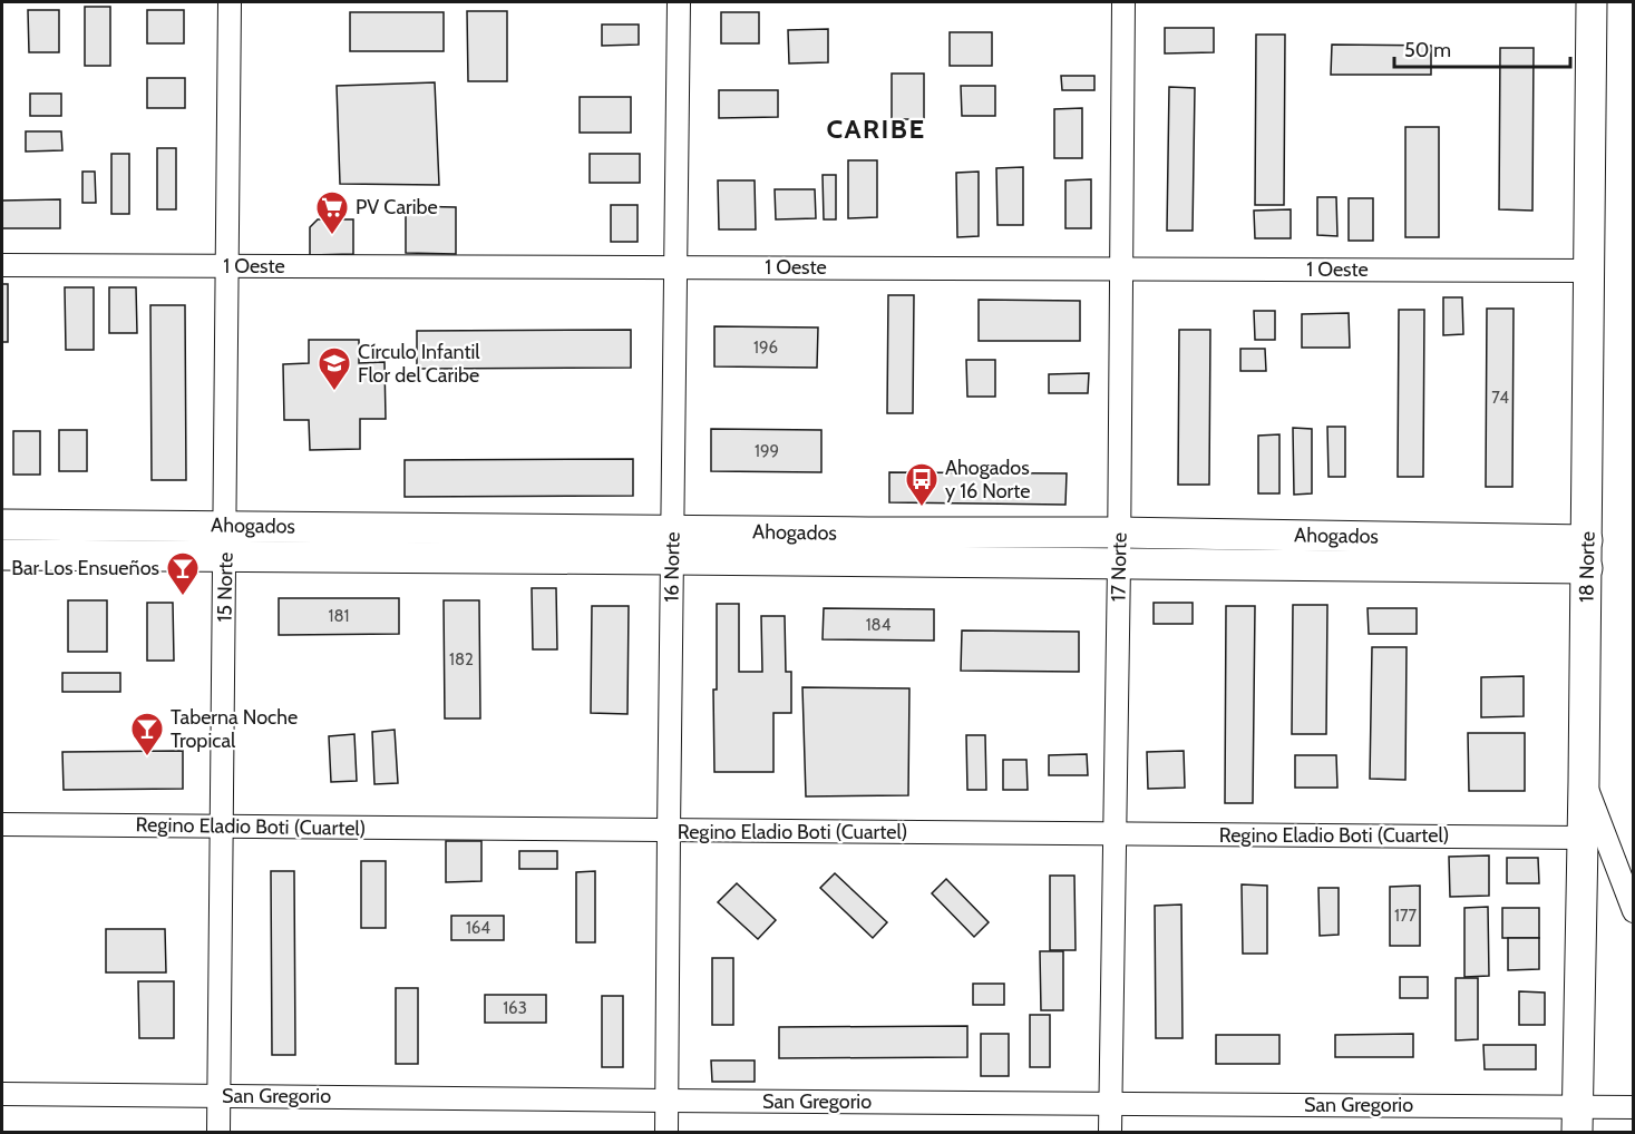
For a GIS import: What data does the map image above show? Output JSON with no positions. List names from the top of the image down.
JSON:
{
  "streets": {
    "main road": ["Ahogados", "18 Norte"],
    "street": [
      "1 Oeste",
      "16 Norte",
      "17 Norte",
      "15 Norte",
      "Regino Eladio Boti (Cuartel)",
      "San Gregorio"
    ]
  },
  "crossings": [
    ["1 Oeste", "16 Norte"],
    ["1 Oeste", "17 Norte"],
    ["1 Oeste", "18 Norte"],
    ["1 Oeste", "15 Norte"],
    ["Ahogados", "16 Norte"],
    ["Ahogados", "17 Norte"],
    ["Ahogados", "18 Norte"],
    ["Ahogados", "15 Norte"],
    ["16 Norte", "Regino Eladio Boti (Cuartel)"],
    ["16 Norte", "San Gregorio"],
    ["17 Norte", "Regino Eladio Boti (Cuartel)"],
    ["17 Norte", "San Gregorio"],
    ["18 Norte", "Regino Eladio Boti (Cuartel)"],
    ["18 Norte", "San Gregorio"],
    ["15 Norte", "Regino Eladio Boti (Cuartel)"],
    ["15 Norte", "San Gregorio"]
  ],
  "districts": ["CARIBE"],
  "places": {
    "supermarket": ["PV Caribe"],
    "school or university": ["Círculo Infantil Flor del Caribe"],
    "bus stop": ["Ahogados y 16 Norte"],
    "bar": ["Bar Los Ensueños", "Taberna Noche Tropical"]
  },
  "house_numbers": [
    "196",
    "74",
    "199",
    "181",
    "184",
    "182",
    "177",
    "164",
    "163"
  ],
  "scale_bar": "50 m"
}
